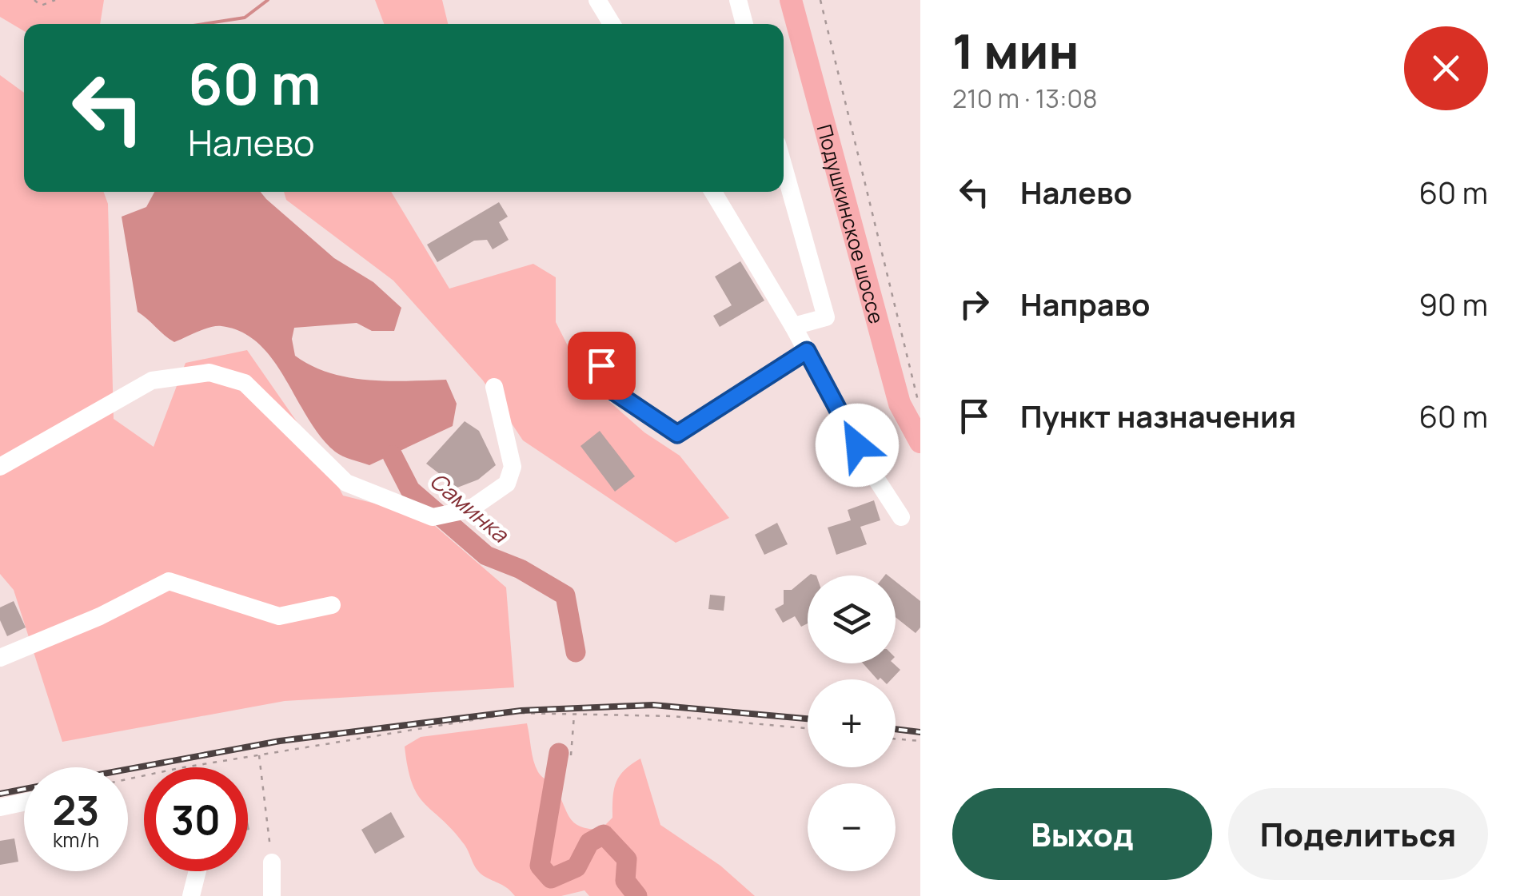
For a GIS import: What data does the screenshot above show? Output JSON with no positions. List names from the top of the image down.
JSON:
{
  "streets": {
    "main road": ["Подушкинское шоссе"]
  },
  "water": ["Саминка"],
  "page": {
    "heading": ["1 мин", "210 m · 13:08"],
    "turn": ["60 m", "Налево"],
    "list": [
      {
        "name": "Налево",
        "value": "60 m"
      },
      {
        "name": "Направо",
        "value": "90 m"
      },
      {
        "name": "Пункт назначения",
        "value": "60 m"
      }
    ],
    "map_buttons": ["+", "−"],
    "speed": "23 km/h",
    "limit": "30",
    "buttons": ["Выход", "Поделиться"]
  }
}
